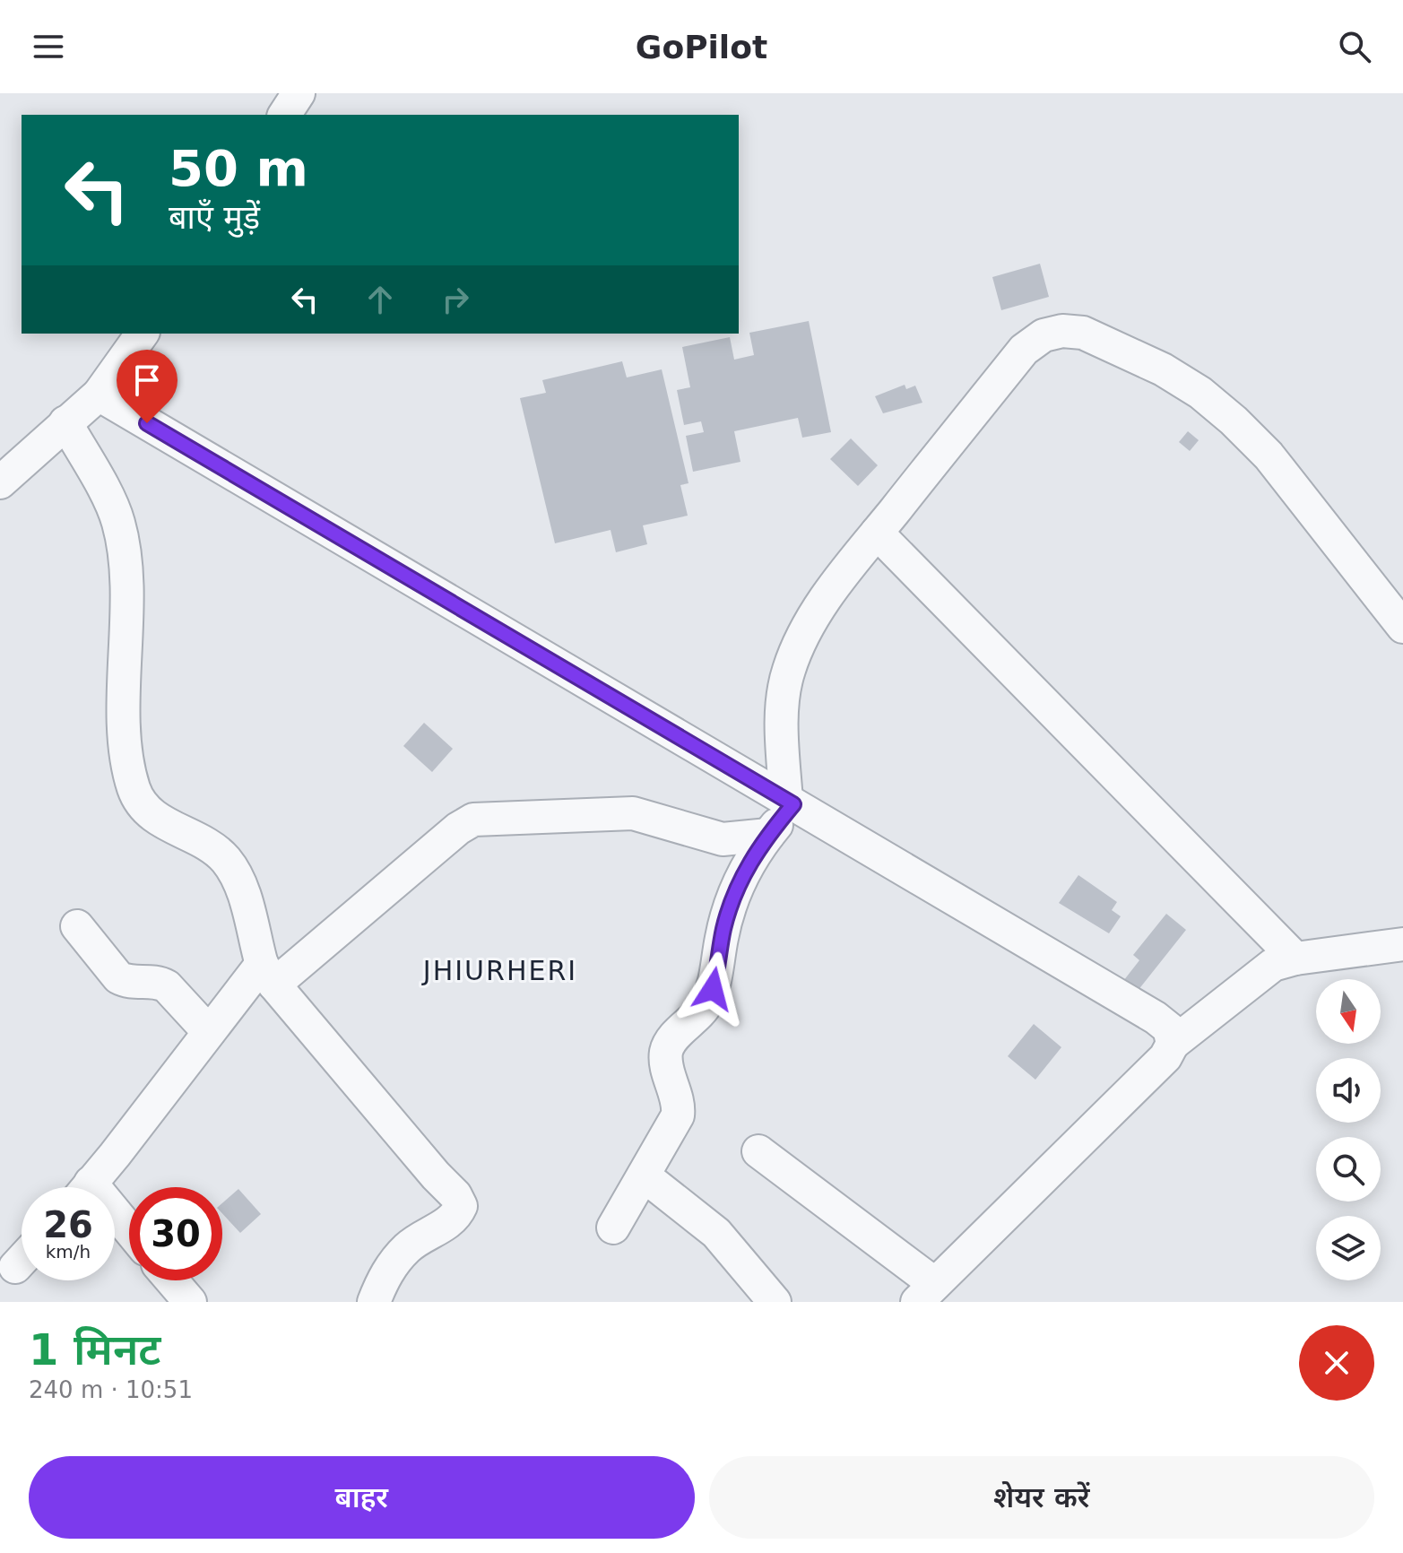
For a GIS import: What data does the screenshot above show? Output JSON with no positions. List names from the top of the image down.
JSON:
{
  "districts": ["JHIURHERI"],
  "north": "bottom",
  "page": {
    "header": "GoPilot",
    "turn": ["50 m", "बाएँ मुड़ें"],
    "speed": "26 km/h",
    "limit": "30",
    "heading": ["1 मिनट", "240 m · 10:51"],
    "buttons": ["बाहर", "शेयर करें"]
  }
}
